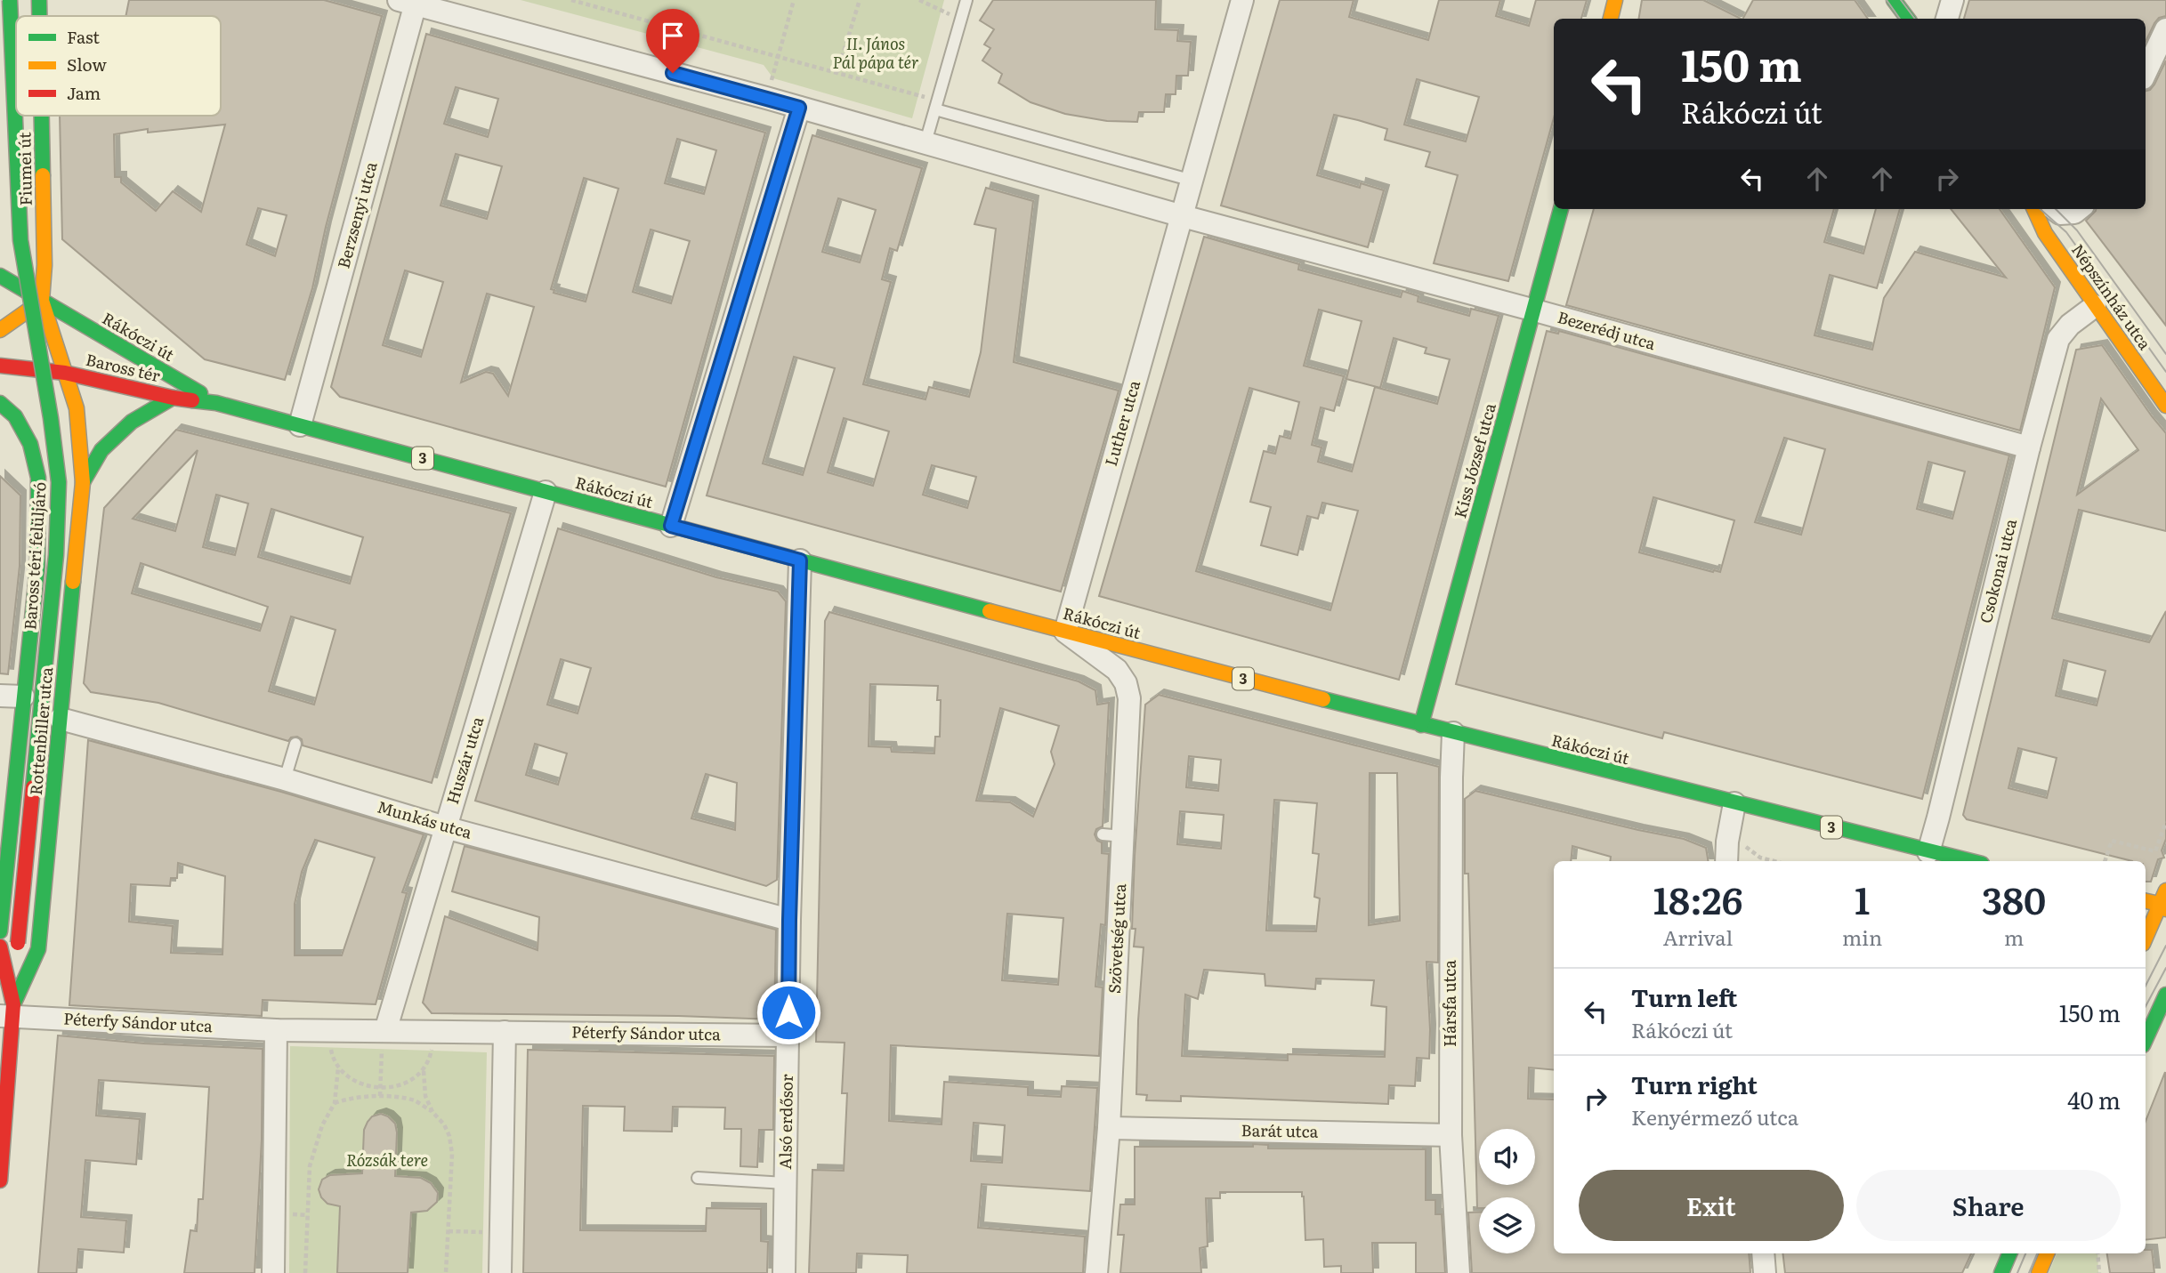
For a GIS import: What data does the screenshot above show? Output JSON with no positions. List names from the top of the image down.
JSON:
{
  "streets": {
    "street": [
      "Fiumei út",
      "Berzsenyi utca",
      "Népszínház utca",
      "Bezerédj utca",
      "Rákóczi út",
      "Baross tér",
      "Luther utca",
      "3",
      "Kiss József utca",
      "Baross téri felüljáró",
      "Csokonai utca",
      "Rottenbiller utca",
      "Huszár utca",
      "Munkás utca",
      "Szövetség utca",
      "Hársfa utca",
      "Péterfy Sándor utca",
      "Alsó erdősor",
      "Barát utca"
    ]
  },
  "crossings": [
    ["Fiumei út", "Rákóczi út"],
    ["Fiumei út", "Baross tér"],
    ["Fiumei út", "3"],
    ["Berzsenyi utca", "Rákóczi út"],
    ["Népszínház utca", "Csokonai utca"],
    ["Bezerédj utca", "Luther utca"],
    ["Bezerédj utca", "Kiss József utca"],
    ["Bezerédj utca", "Csokonai utca"],
    ["Rákóczi út", "Baross tér"],
    ["Rákóczi út", "Luther utca"],
    ["Rákóczi út", "3"],
    ["Rákóczi út", "Kiss József utca"],
    ["Rákóczi út", "Csokonai utca"],
    ["Rákóczi út", "Huszár utca"],
    ["Rákóczi út", "Szövetség utca"],
    ["Rákóczi út", "Hársfa utca"],
    ["Rákóczi út", "Alsó erdősor"],
    ["Baross tér", "3"],
    ["Baross tér", "Rottenbiller utca"],
    ["Luther utca", "Szövetség utca"],
    ["Baross téri felüljáró", "Rottenbiller utca"],
    ["Baross téri felüljáró", "Péterfy Sándor utca"],
    ["Rottenbiller utca", "Munkás utca"],
    ["Rottenbiller utca", "Péterfy Sándor utca"],
    ["Huszár utca", "Munkás utca"],
    ["Munkás utca", "Alsó erdősor"],
    ["Szövetség utca", "Barát utca"],
    ["Hársfa utca", "Barát utca"],
    ["Péterfy Sándor utca", "Alsó erdősor"]
  ],
  "parks": ["II. János Pál pápa tér", "Rózsák tere"],
  "legend": ["Fast", "Slow", "Jam"],
  "page": {
    "turn": ["150 m", "Rákóczi út"],
    "eta": [
      "18:26",
      "Arrival",
      "1",
      "min",
      "380",
      "m"
    ],
    "list": [
      {
        "name": "Turn left",
        "note": "Rákóczi út",
        "value": "150 m"
      },
      {
        "name": "Turn right",
        "note": "Kenyérmező utca",
        "value": "40 m"
      }
    ],
    "buttons": ["Exit", "Share"]
  }
}
